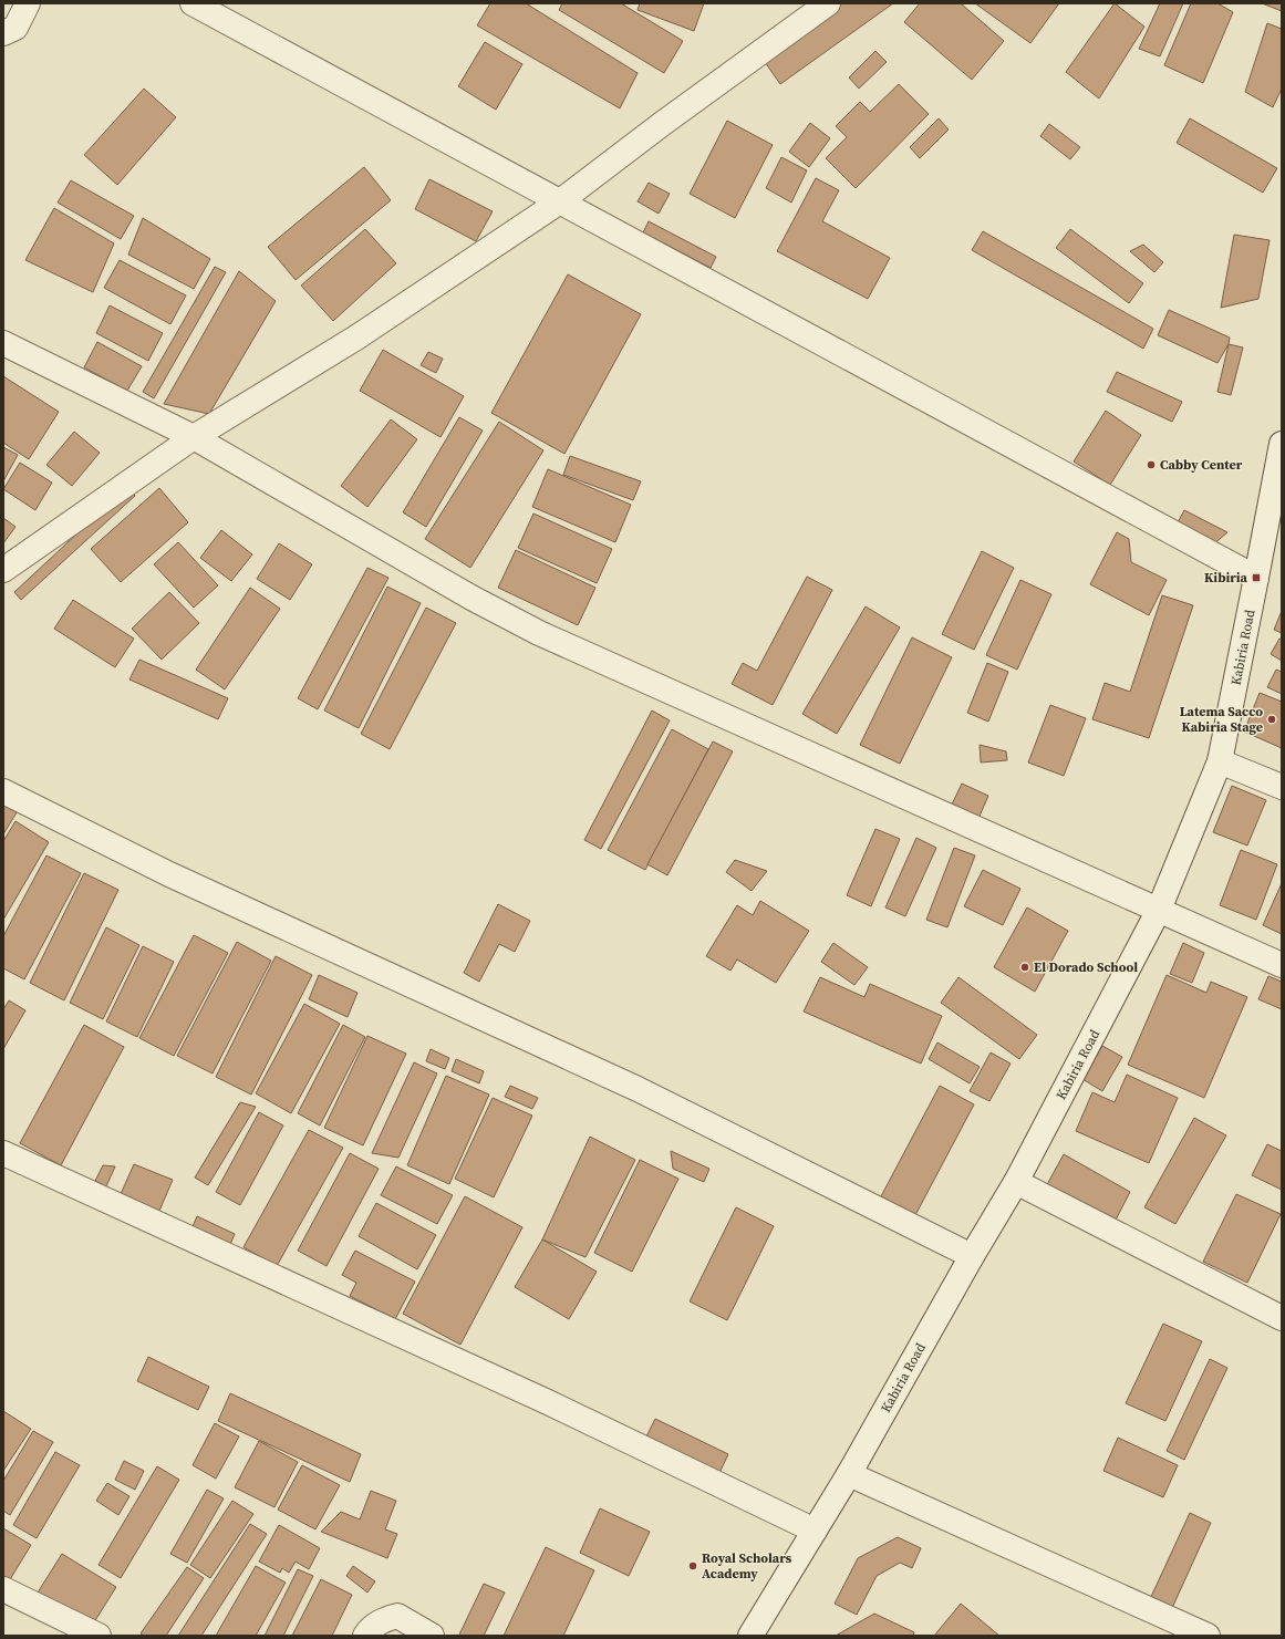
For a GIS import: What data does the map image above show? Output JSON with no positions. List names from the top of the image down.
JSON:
{
  "streets": {
    "street": ["Kabiria Road"]
  },
  "places": {
    "other": [
      "Cabby Center",
      "Latema Sacco Kabiria Stage",
      "El Dorado School",
      "Royal Scholars Academy"
    ],
    "transit": ["Kibiria"]
  }
}
